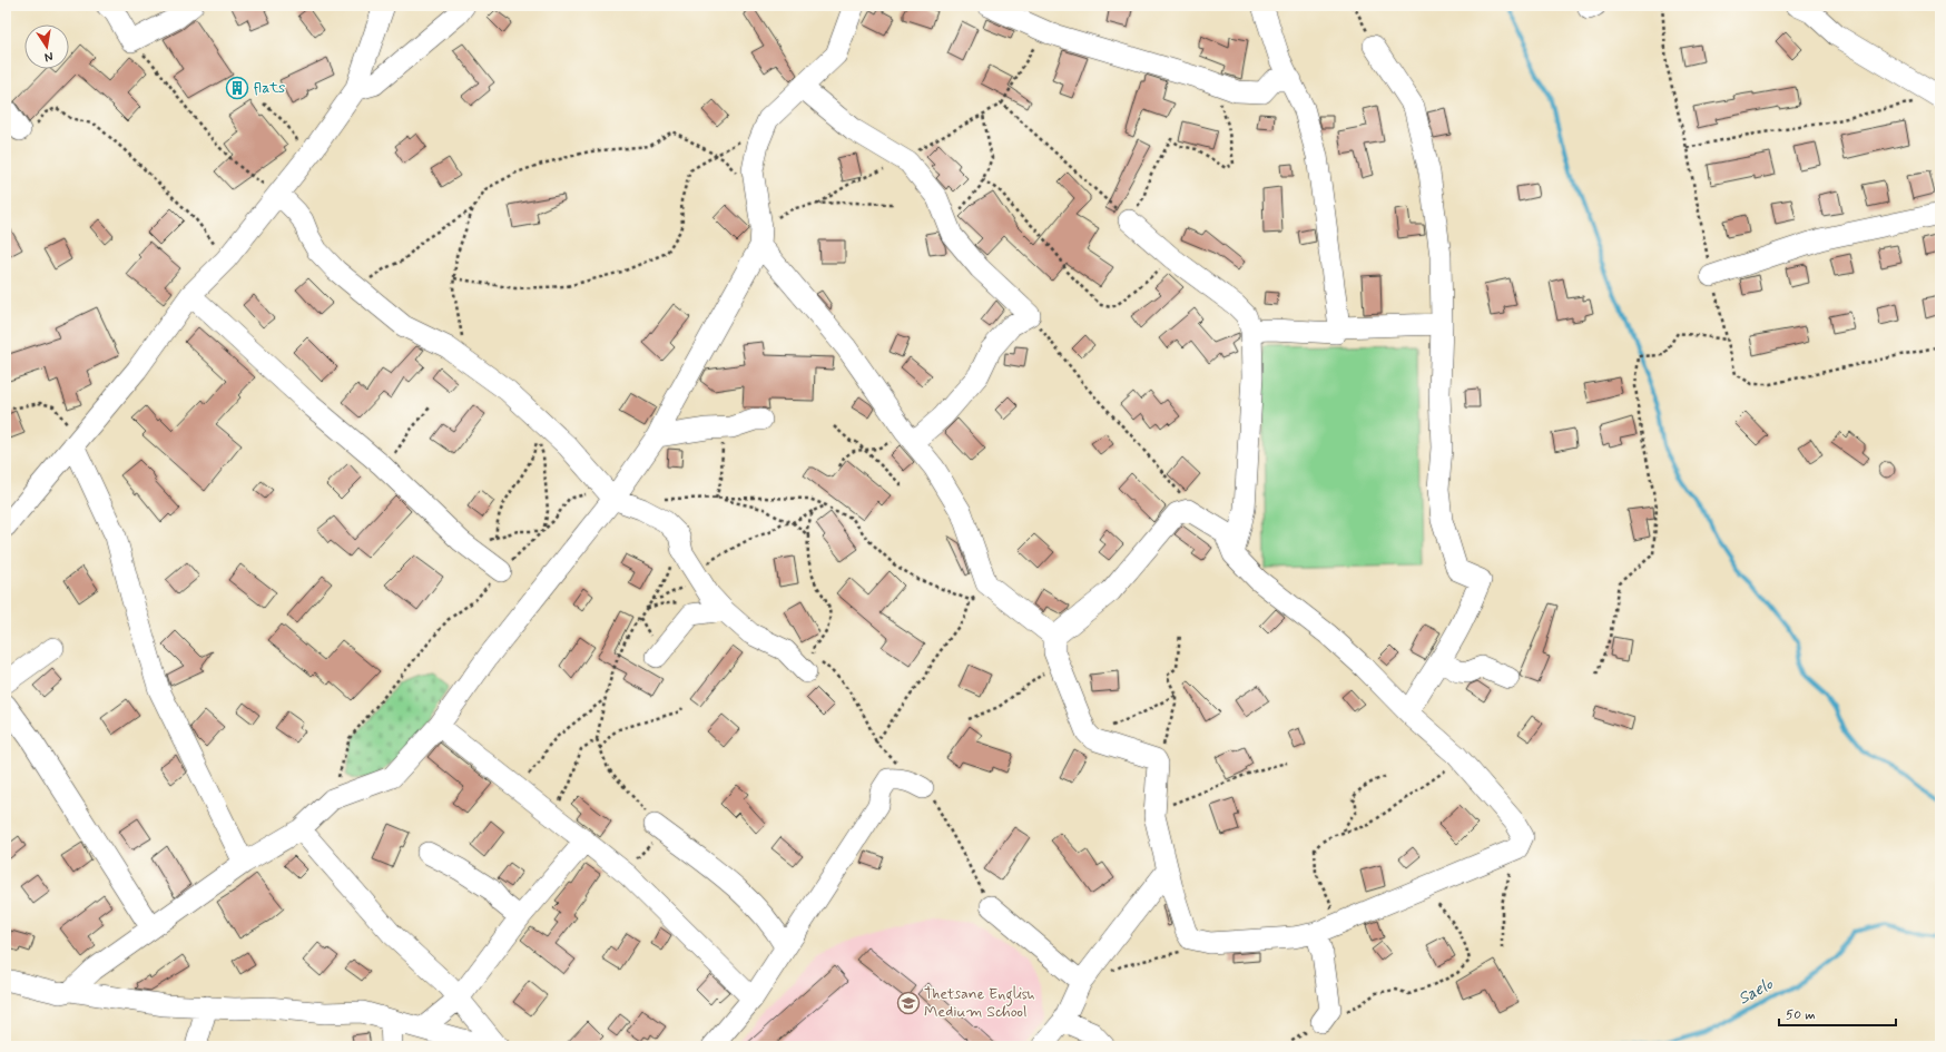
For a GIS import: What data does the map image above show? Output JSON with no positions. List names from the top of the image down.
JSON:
{
  "water": ["Saelo"],
  "places": {
    "building": ["flats"],
    "school or university": ["Thetsane English Medium School"]
  },
  "scale_bar": "50 m",
  "north": "bottom"
}
